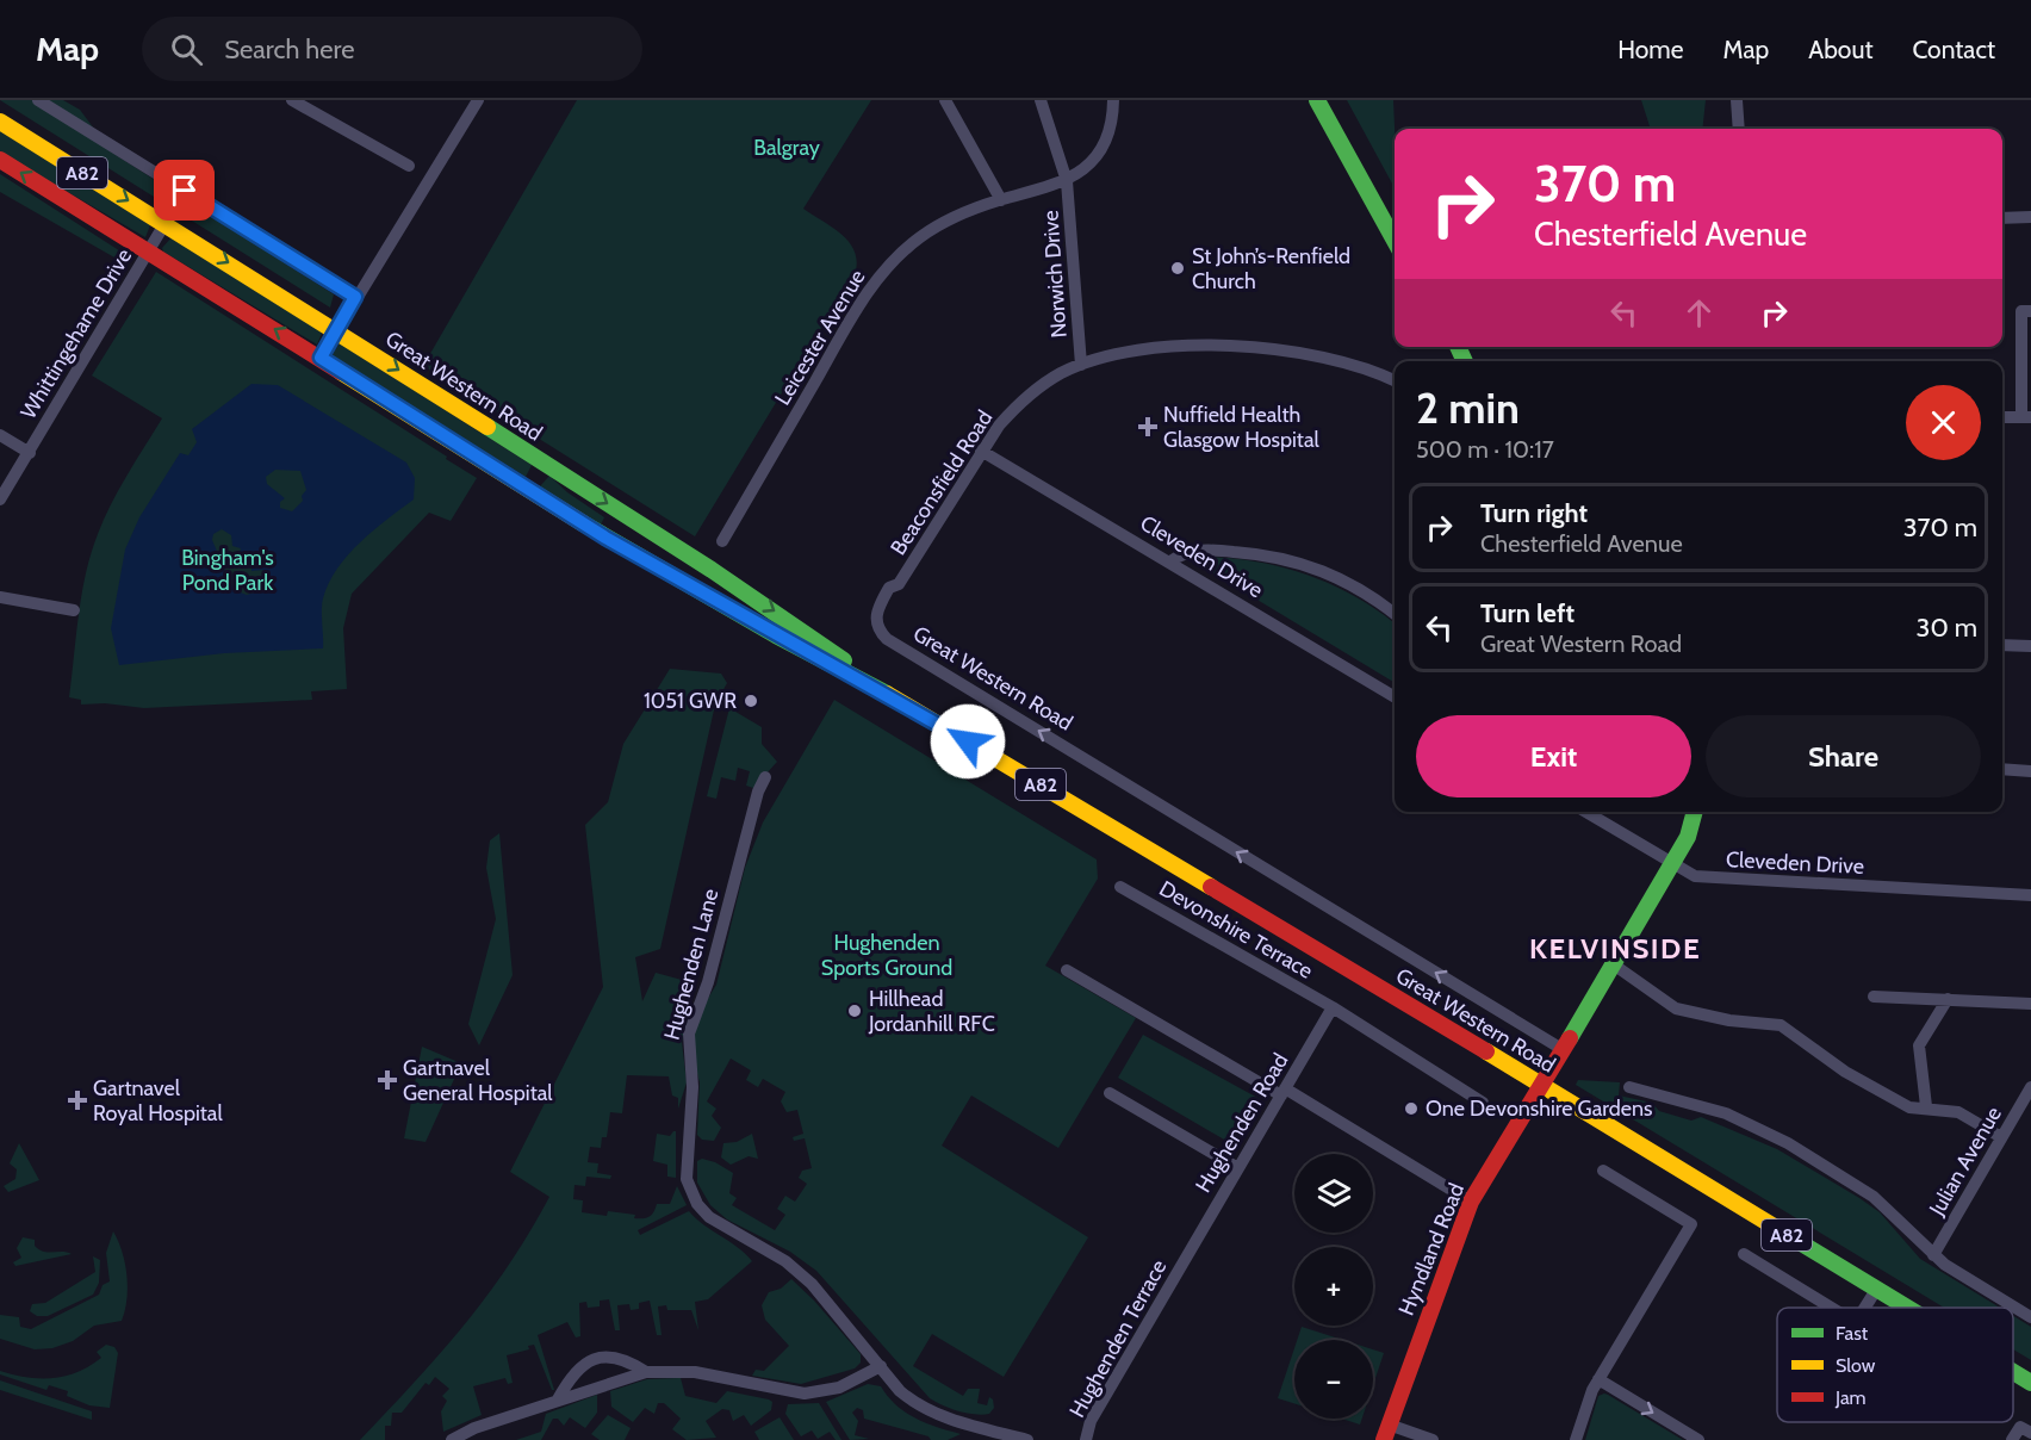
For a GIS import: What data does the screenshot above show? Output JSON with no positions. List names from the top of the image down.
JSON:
{
  "streets": {
    "main road": ["A82", "Great Western Road", "Hyndland Road"],
    "street": [
      "Norwich Drive",
      "Whittingehame Drive",
      "Leicester Avenue",
      "Beaconsfield Road",
      "Cleveden Drive",
      "Devonshire Terrace",
      "Hughenden Lane",
      "Hughenden Road",
      "Julian Avenue",
      "Hughenden Terrace"
    ]
  },
  "crossings": [
    ["Norwich Drive", "Leicester Avenue"],
    ["Norwich Drive", "Beaconsfield Road"],
    ["Whittingehame Drive", "Great Western Road"],
    ["Great Western Road", "Beaconsfield Road"],
    ["Great Western Road", "Hyndland Road"],
    ["Beaconsfield Road", "Cleveden Drive"],
    ["Cleveden Drive", "Hyndland Road"],
    ["Devonshire Terrace", "Hughenden Road"],
    ["Hughenden Road", "Hughenden Terrace"]
  ],
  "districts": ["KELVINSIDE"],
  "parks": ["Balgray", "Bingham's Pond Park", "Hughenden Sports Ground"],
  "places": {
    "other": [
      "St John’s-Renfield Church",
      "1051 GWR",
      "Hillhead Jordanhill RFC",
      "One Devonshire Gardens"
    ],
    "health": ["Nuffield Health Glasgow Hospital", "Gartnavel General Hospital", "Gartnavel Royal Hospital"]
  },
  "legend": ["Fast", "Slow", "Jam"],
  "page": {
    "header": "Map",
    "search": "Search here",
    "nav": [
      "Home",
      "Map",
      "About",
      "Contact"
    ],
    "turn": ["370 m", "Chesterfield Avenue"],
    "heading": ["2 min", "500 m · 10:17"],
    "list": [
      {
        "name": "Turn right",
        "note": "Chesterfield Avenue",
        "value": "370 m"
      },
      {
        "name": "Turn left",
        "note": "Great Western Road",
        "value": "30 m"
      }
    ],
    "buttons": ["Exit", "Share"],
    "map_buttons": ["+", "−"]
  }
}
